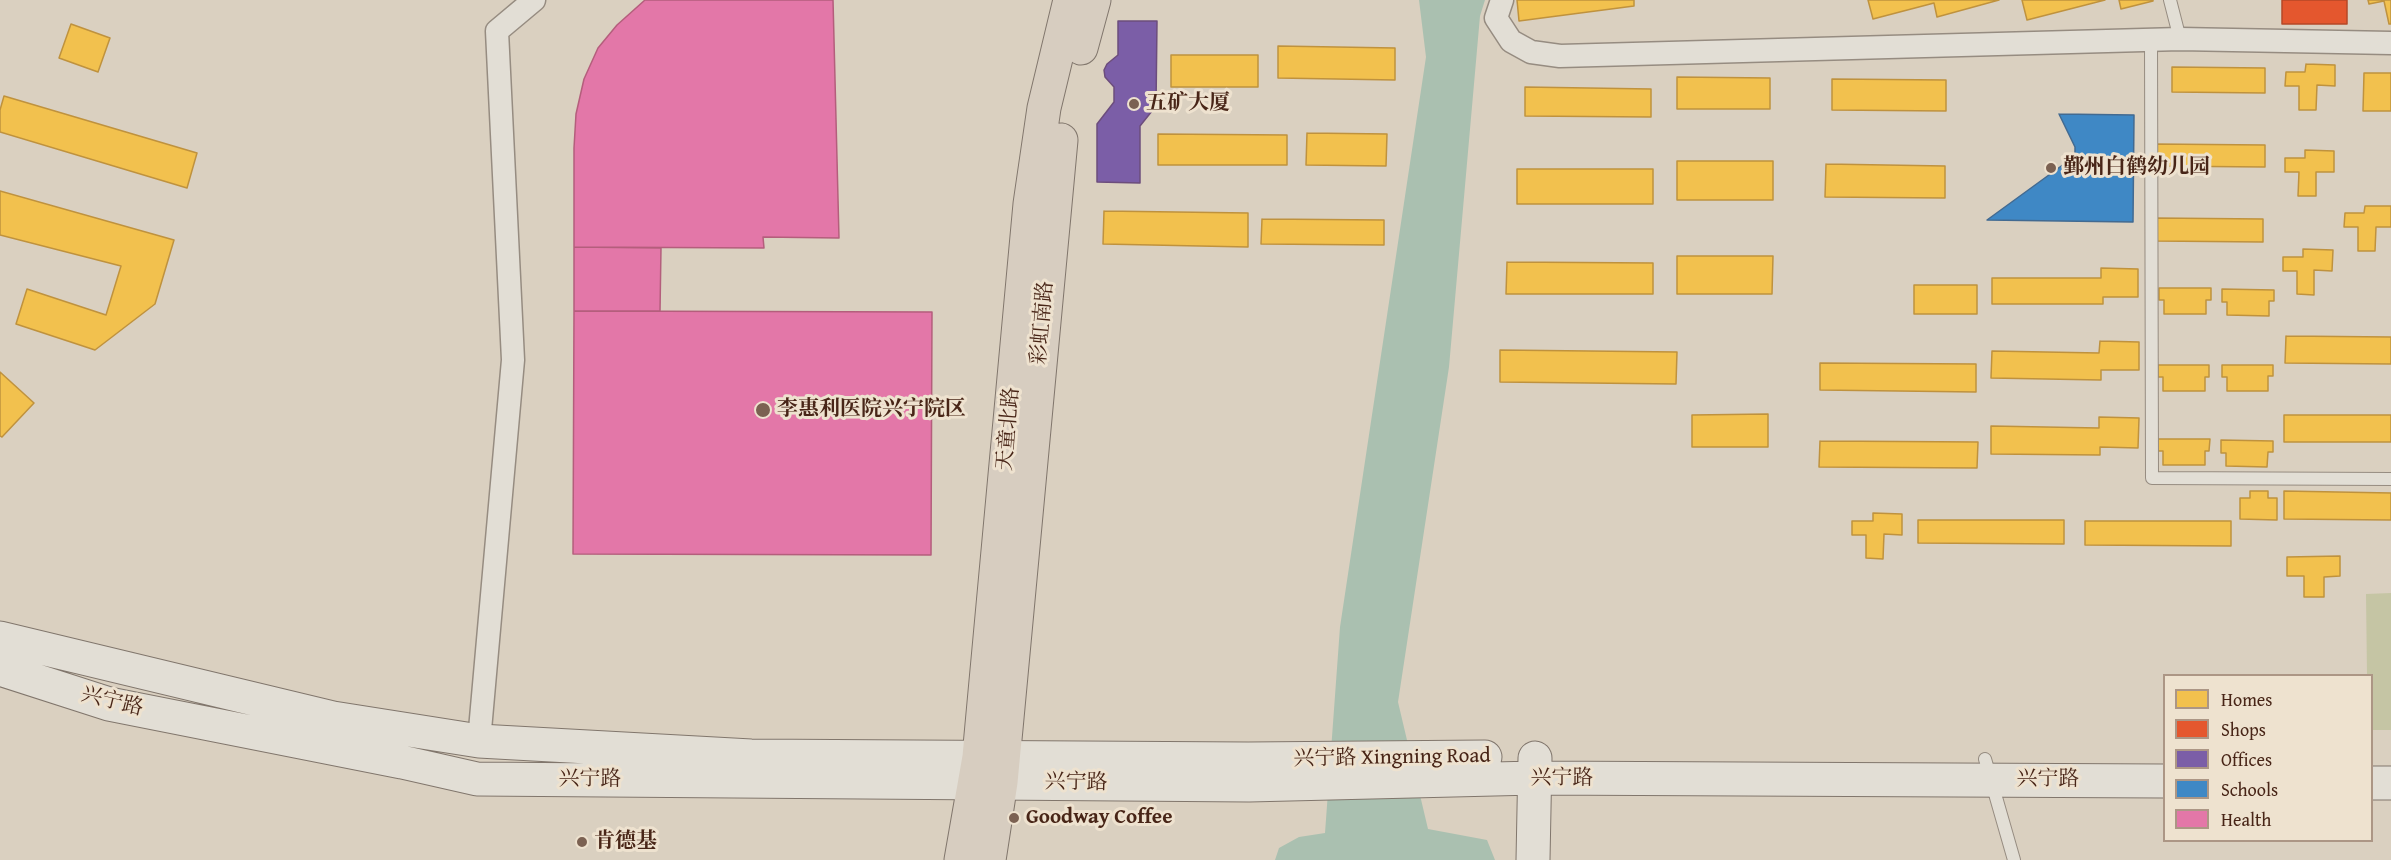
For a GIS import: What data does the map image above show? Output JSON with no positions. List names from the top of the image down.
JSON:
{
  "streets": {
    "main road": [
      "彩虹南路",
      "天童北路",
      "兴宁路",
      "兴宁路 Xingning Road"
    ]
  },
  "crossings": [
    ["彩虹南路", "天童北路"],
    ["彩虹南路", "兴宁路"],
    ["天童北路", "兴宁路"],
    ["兴宁路", "兴宁路 Xingning Road"]
  ],
  "places": [
    "五矿大厦",
    "鄞州白鹤幼儿园",
    "李惠利医院兴宁院区",
    "Goodway Coffee",
    "肯德基"
  ],
  "legend": [
    "Homes",
    "Shops",
    "Offices",
    "Schools",
    "Health"
  ]
}
